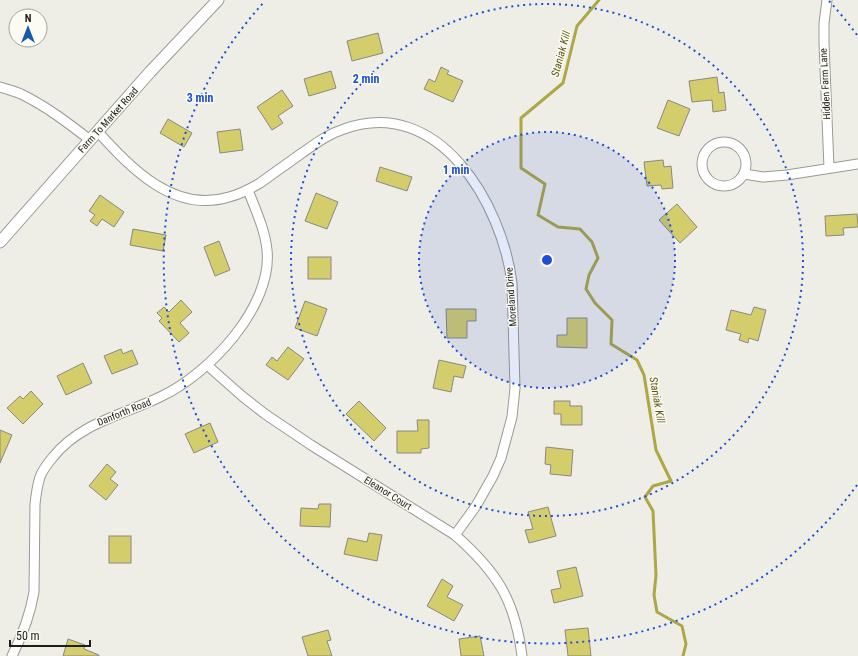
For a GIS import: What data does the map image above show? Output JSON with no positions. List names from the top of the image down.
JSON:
{
  "streets": {
    "street": [
      "Hidden Farm Lane",
      "Farm To Market Road",
      "Moreland Drive",
      "Danforth Road",
      "Eleanor Court"
    ]
  },
  "crossings": [
    ["Farm To Market Road", "Moreland Drive"],
    ["Moreland Drive", "Danforth Road"],
    ["Moreland Drive", "Eleanor Court"],
    ["Danforth Road", "Eleanor Court"]
  ],
  "water": ["Staniak Kill"],
  "scale_bar": "50 m",
  "north": "top",
  "rings": ["2 min", "3 min", "1 min"]
}
